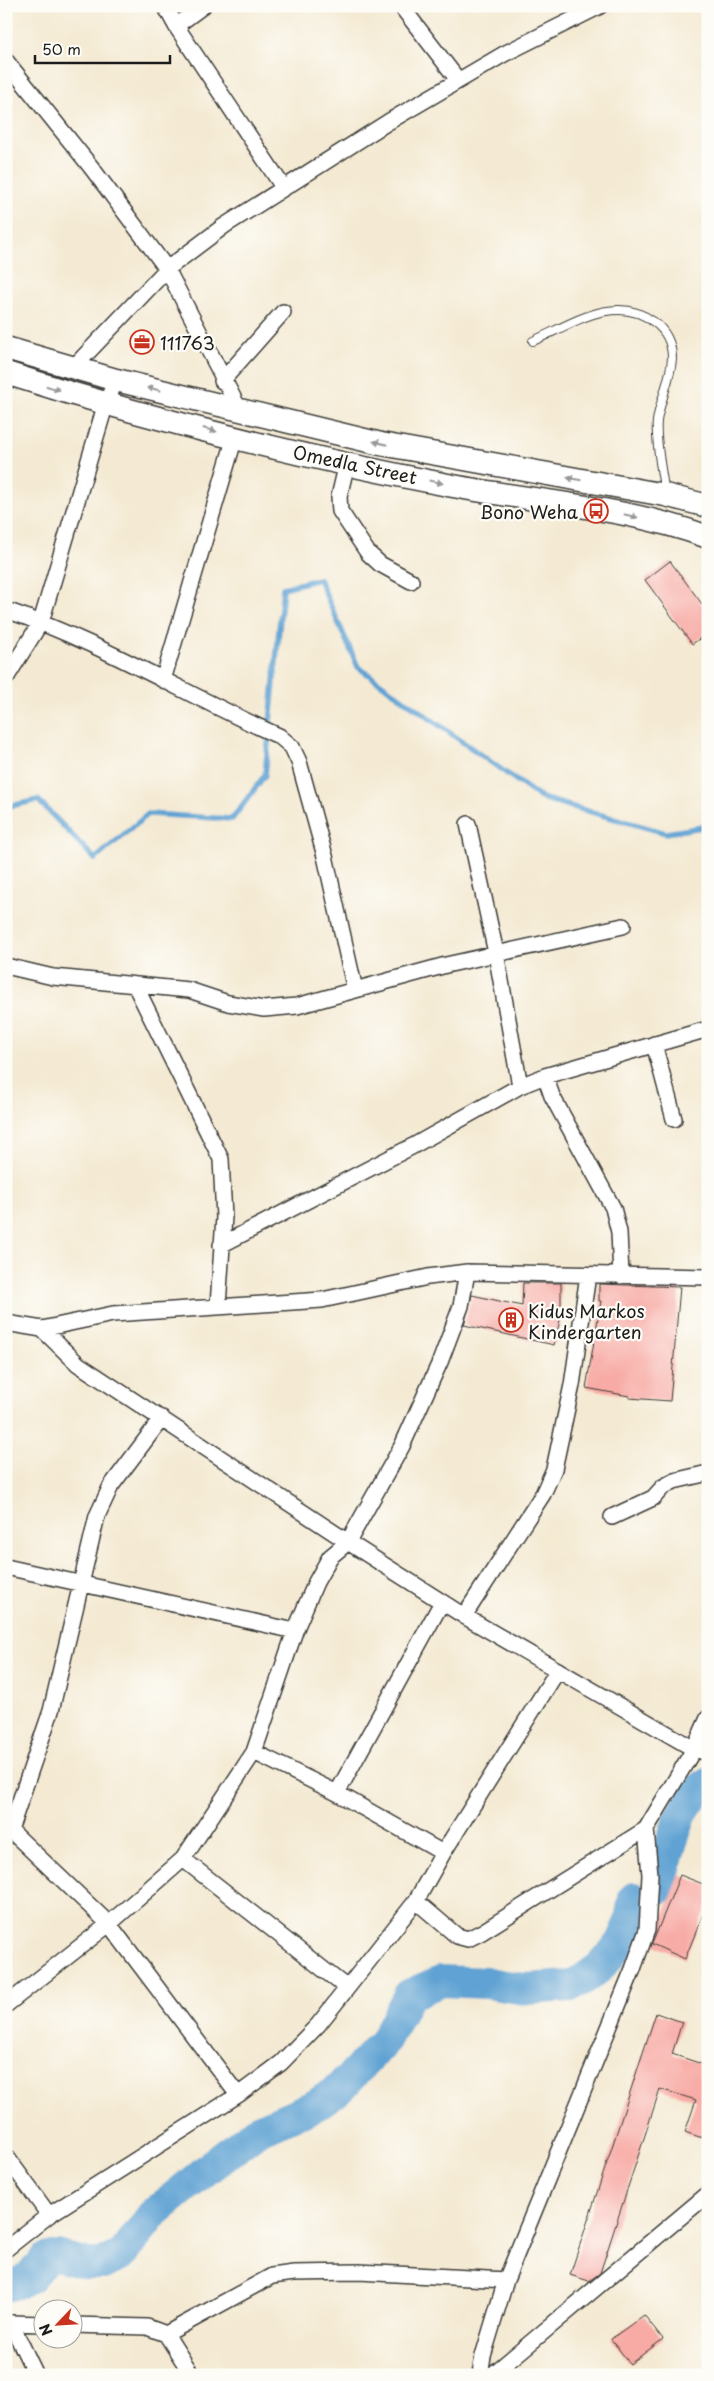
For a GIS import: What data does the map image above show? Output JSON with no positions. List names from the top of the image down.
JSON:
{
  "streets": {
    "main road": ["Omedla Street"]
  },
  "places": {
    "office": ["111763"],
    "bus stop": ["Bono Weha"],
    "building": ["Kidus Markos Kindergarten"]
  },
  "scale_bar": "50 m",
  "north": "bottom left"
}
